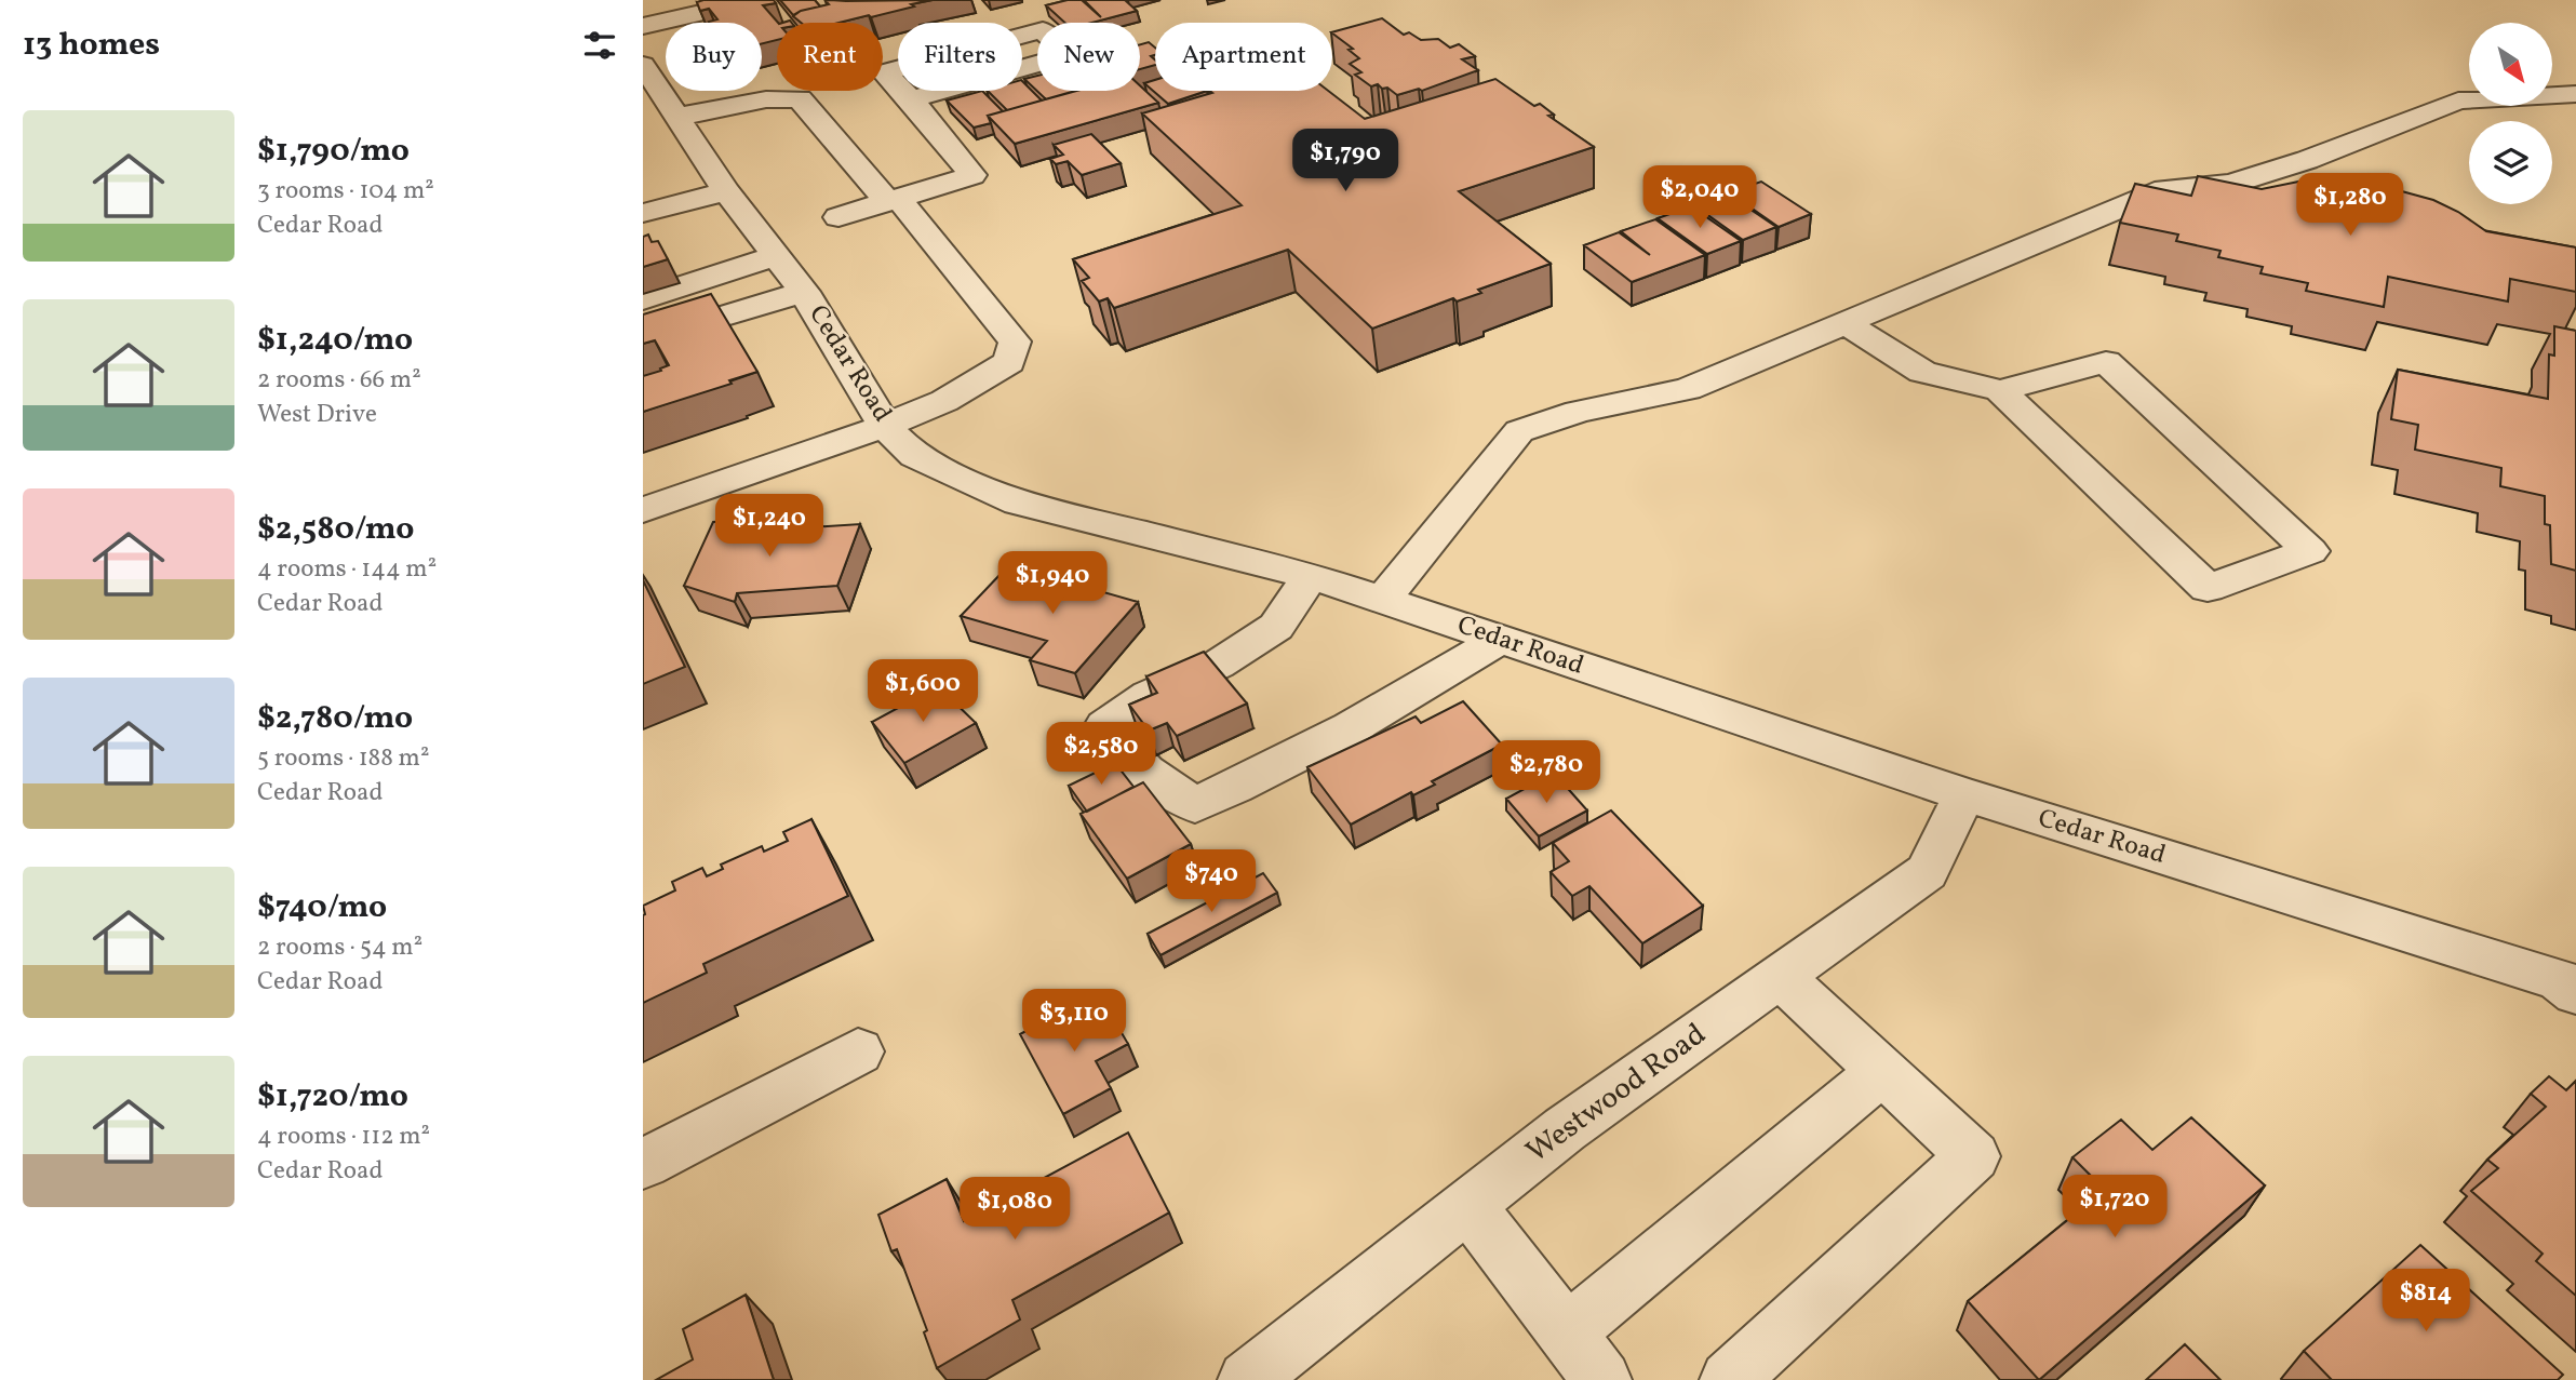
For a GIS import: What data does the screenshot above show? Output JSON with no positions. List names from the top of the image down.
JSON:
{
  "streets": {
    "street": ["Cedar Road", "Westwood Road"]
  },
  "crossings": [
    ["Cedar Road", "Westwood Road"]
  ],
  "north": "bottom right",
  "page": {
    "heading": "13 homes",
    "chip": [
      "Buy",
      "Rent",
      "Filters",
      "New",
      "Apartment"
    ],
    "list": [
      {
        "name": "$1,790/mo",
        "note": "3 rooms · 104 m² · Cedar Road"
      },
      {
        "name": "$1,240/mo",
        "note": "2 rooms · 66 m² · West Drive"
      },
      {
        "name": "$2,580/mo",
        "note": "4 rooms · 144 m² · Cedar Road"
      },
      {
        "name": "$2,780/mo",
        "note": "5 rooms · 188 m² · Cedar Road"
      },
      {
        "name": "$740/mo",
        "note": "2 rooms · 54 m² · Cedar Road"
      },
      {
        "name": "$1,720/mo",
        "note": "4 rooms · 112 m² · Cedar Road"
      }
    ],
    "price": [
      "$1,790",
      "$2,040",
      "$1,280",
      "$1,240",
      "$1,940",
      "$1,600",
      "$2,580",
      "$2,780",
      "$740",
      "$3,110",
      "$1,720",
      "$1,080",
      "$814"
    ]
  }
}
